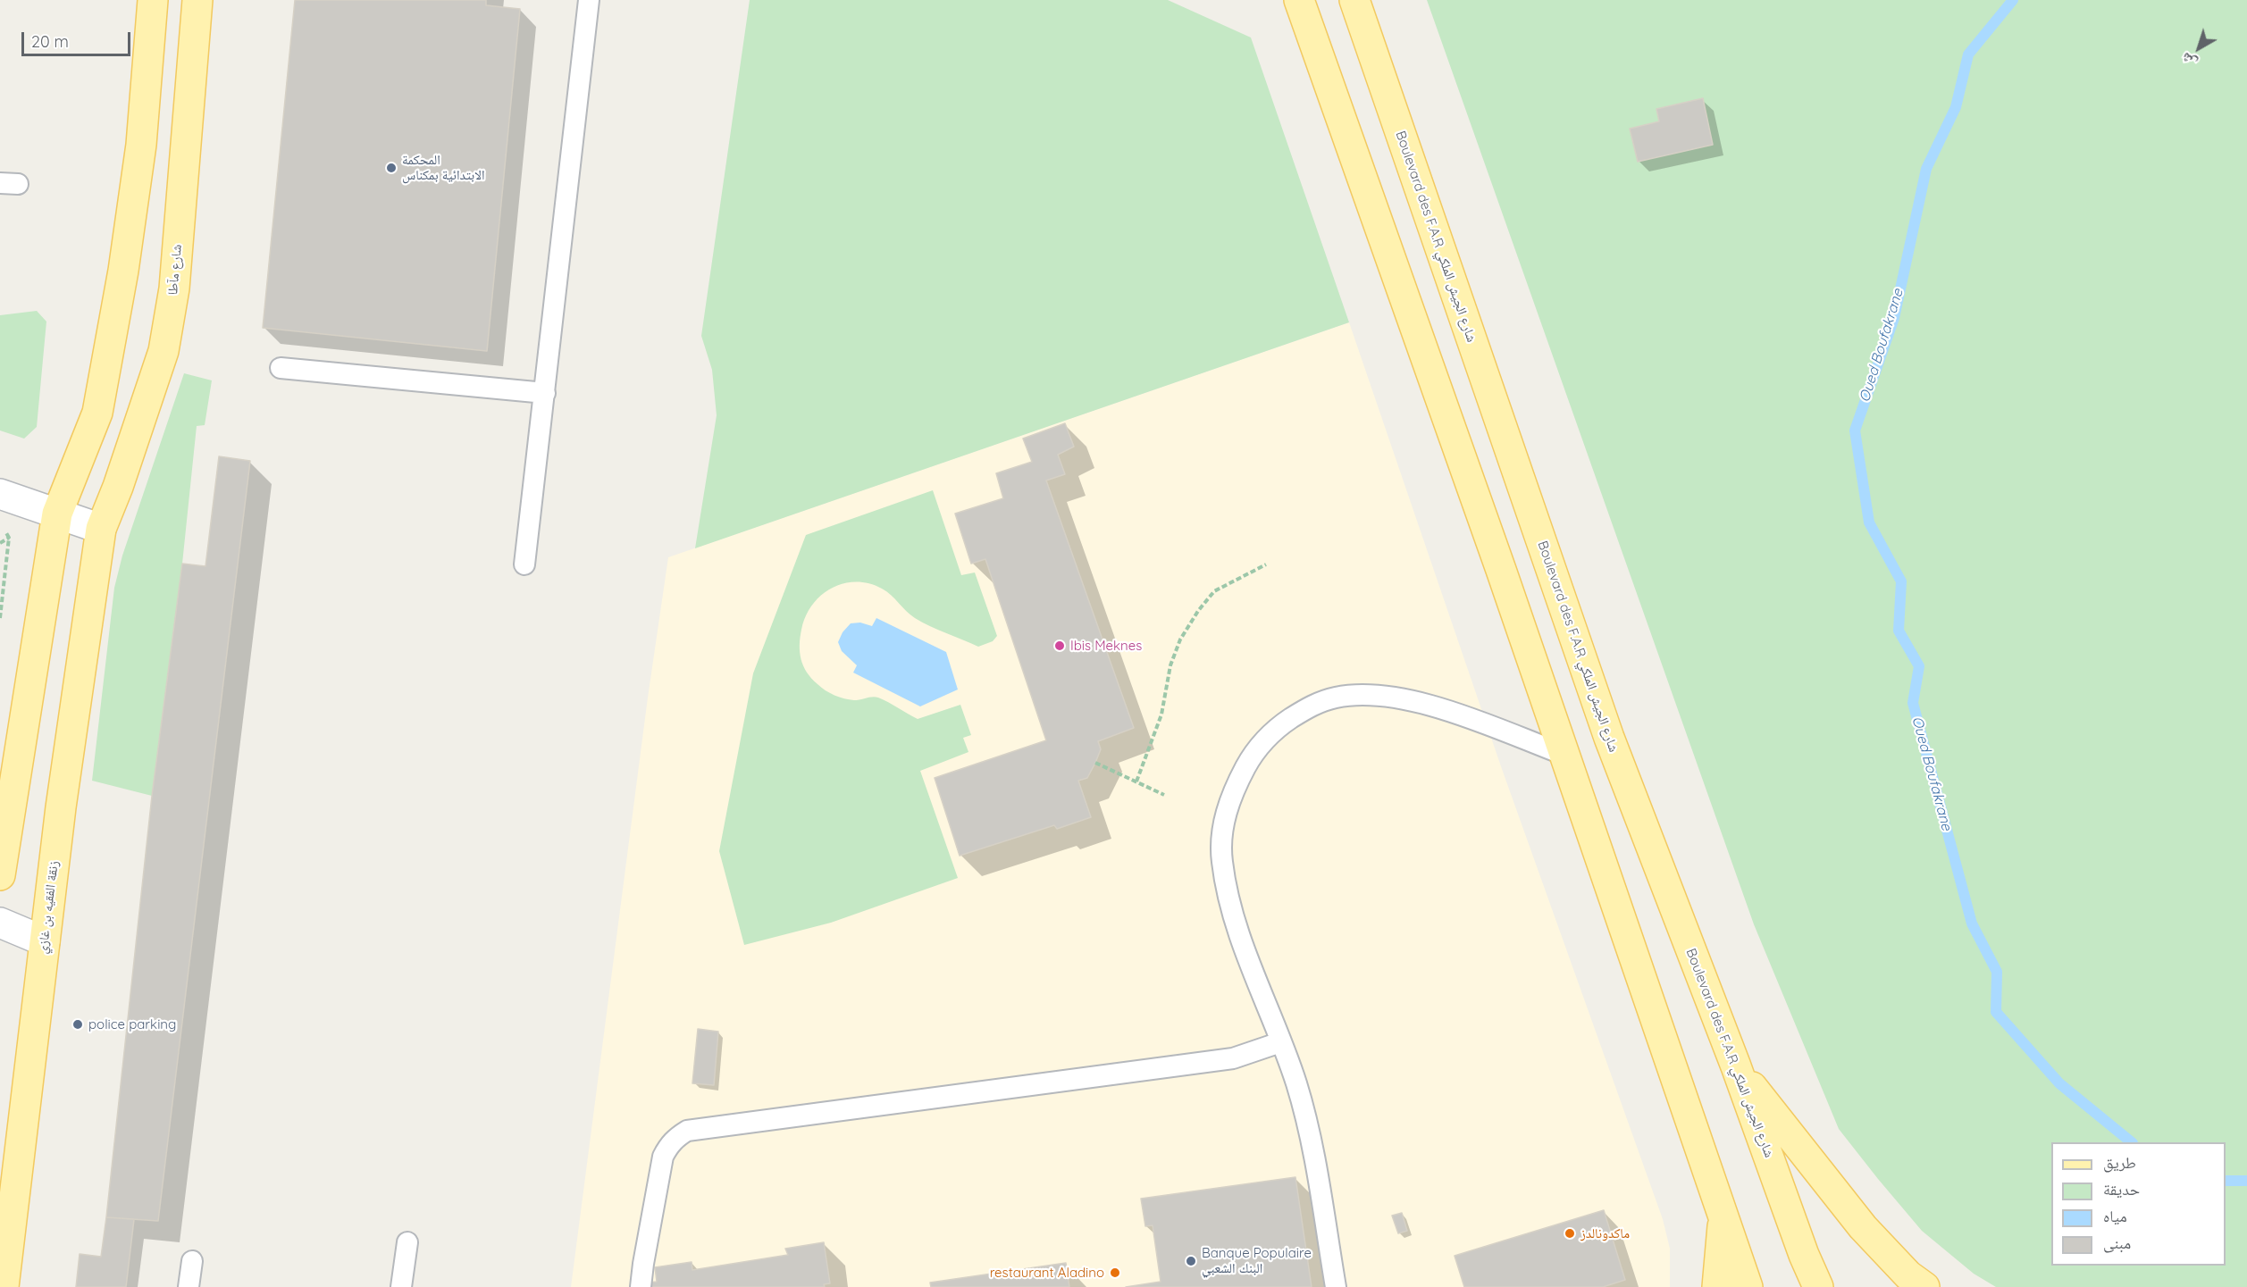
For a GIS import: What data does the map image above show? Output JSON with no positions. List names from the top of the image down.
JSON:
{
  "streets": {
    "main road": ["Boulevard des F.A.R شارع الجيش الملكي", "شارع مآطا", "زنقة الفقيه بن غازي"]
  },
  "crossings": [
    ["شارع مآطا", "زنقة الفقيه بن غازي"]
  ],
  "water": ["Oued Boufakrane"],
  "places": [
    "المحكمة الابتدائية بمكناس",
    "Ibis Meknes",
    "police parking",
    "ماكدونالدز",
    "Banque Populaire البنك الشعبي",
    "restaurant Aladino"
  ],
  "legend": [
    "طريق",
    "حديقة",
    "مياه",
    "مبنى"
  ],
  "scale_bar": "20 m",
  "north": "bottom left"
}
